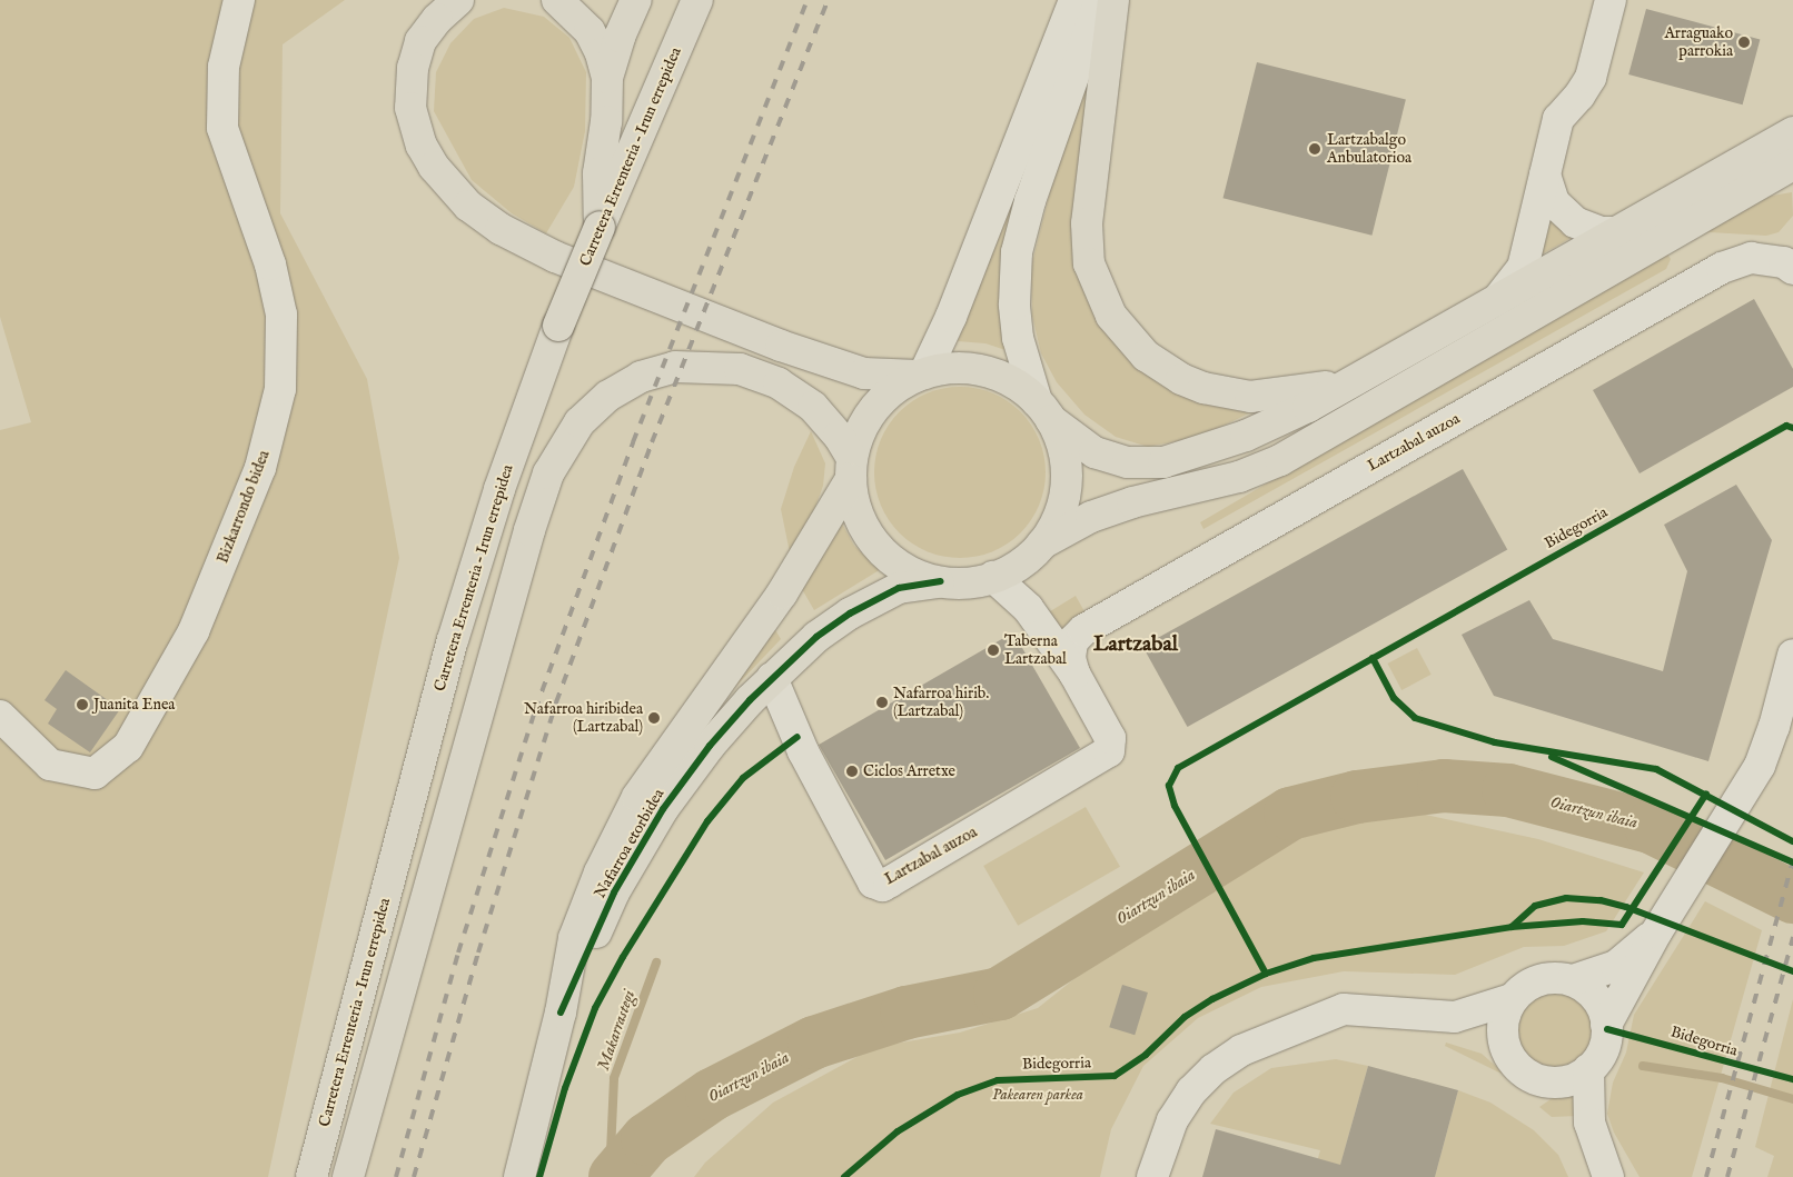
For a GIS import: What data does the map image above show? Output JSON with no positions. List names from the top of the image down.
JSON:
{
  "streets": {
    "main road": ["Carretera Errenteria – Irun errepidea", "Nafarroa etorbidea"],
    "street": ["Lartzabal auzoa", "Bizkarrondo bidea"],
    "cycle path": ["Bidegorria"]
  },
  "crossings": [
    ["Lartzabal auzoa", "Nafarroa etorbidea"]
  ],
  "districts": ["Lartzabal"],
  "water": ["Oiartzun ibaia", "Makarrastegi"],
  "parks": ["Pakearen parkea"],
  "places": [
    "Arraguako parrokia",
    "Lartzabalgo Anbulatorioa",
    "Taberna Lartzabal",
    "Nafarroa hirib. (Lartzabal)",
    "Juanita Enea",
    "Nafarroa hiribidea (Lartzabal)",
    "Ciclos Arretxe"
  ]
}
